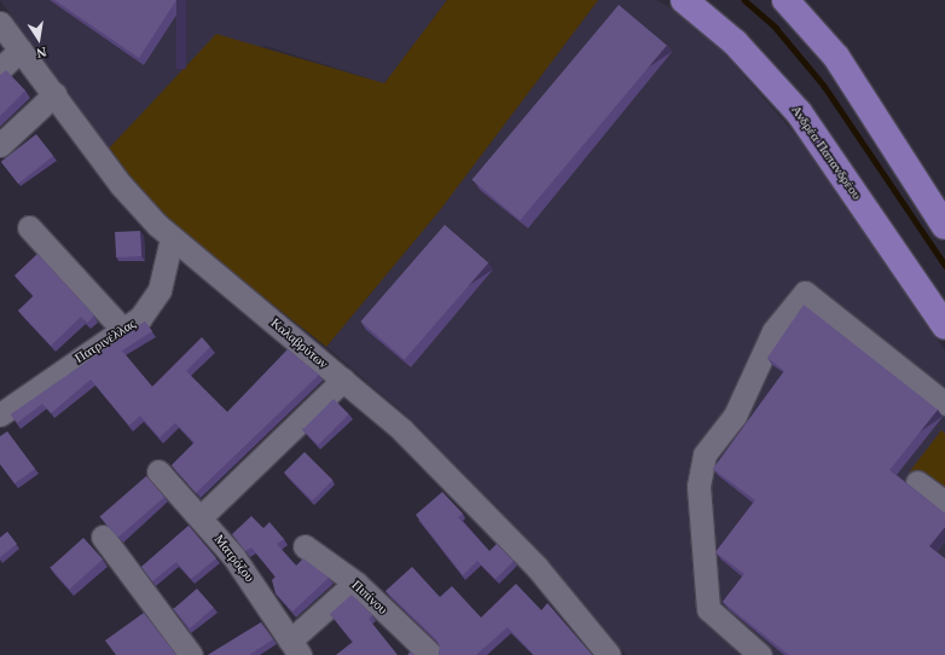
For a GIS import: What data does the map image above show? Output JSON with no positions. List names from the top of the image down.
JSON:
{
  "streets": {
    "main road": ["Ανδρέα Παπανδρέου"],
    "street": [
      "Πατρινέλλας",
      "Καλαβρύτων",
      "Ματρόζου",
      "Πιπίνου"
    ]
  },
  "crossings": [
    ["Πατρινέλλας", "Καλαβρύτων"]
  ],
  "north": "bottom"
}
